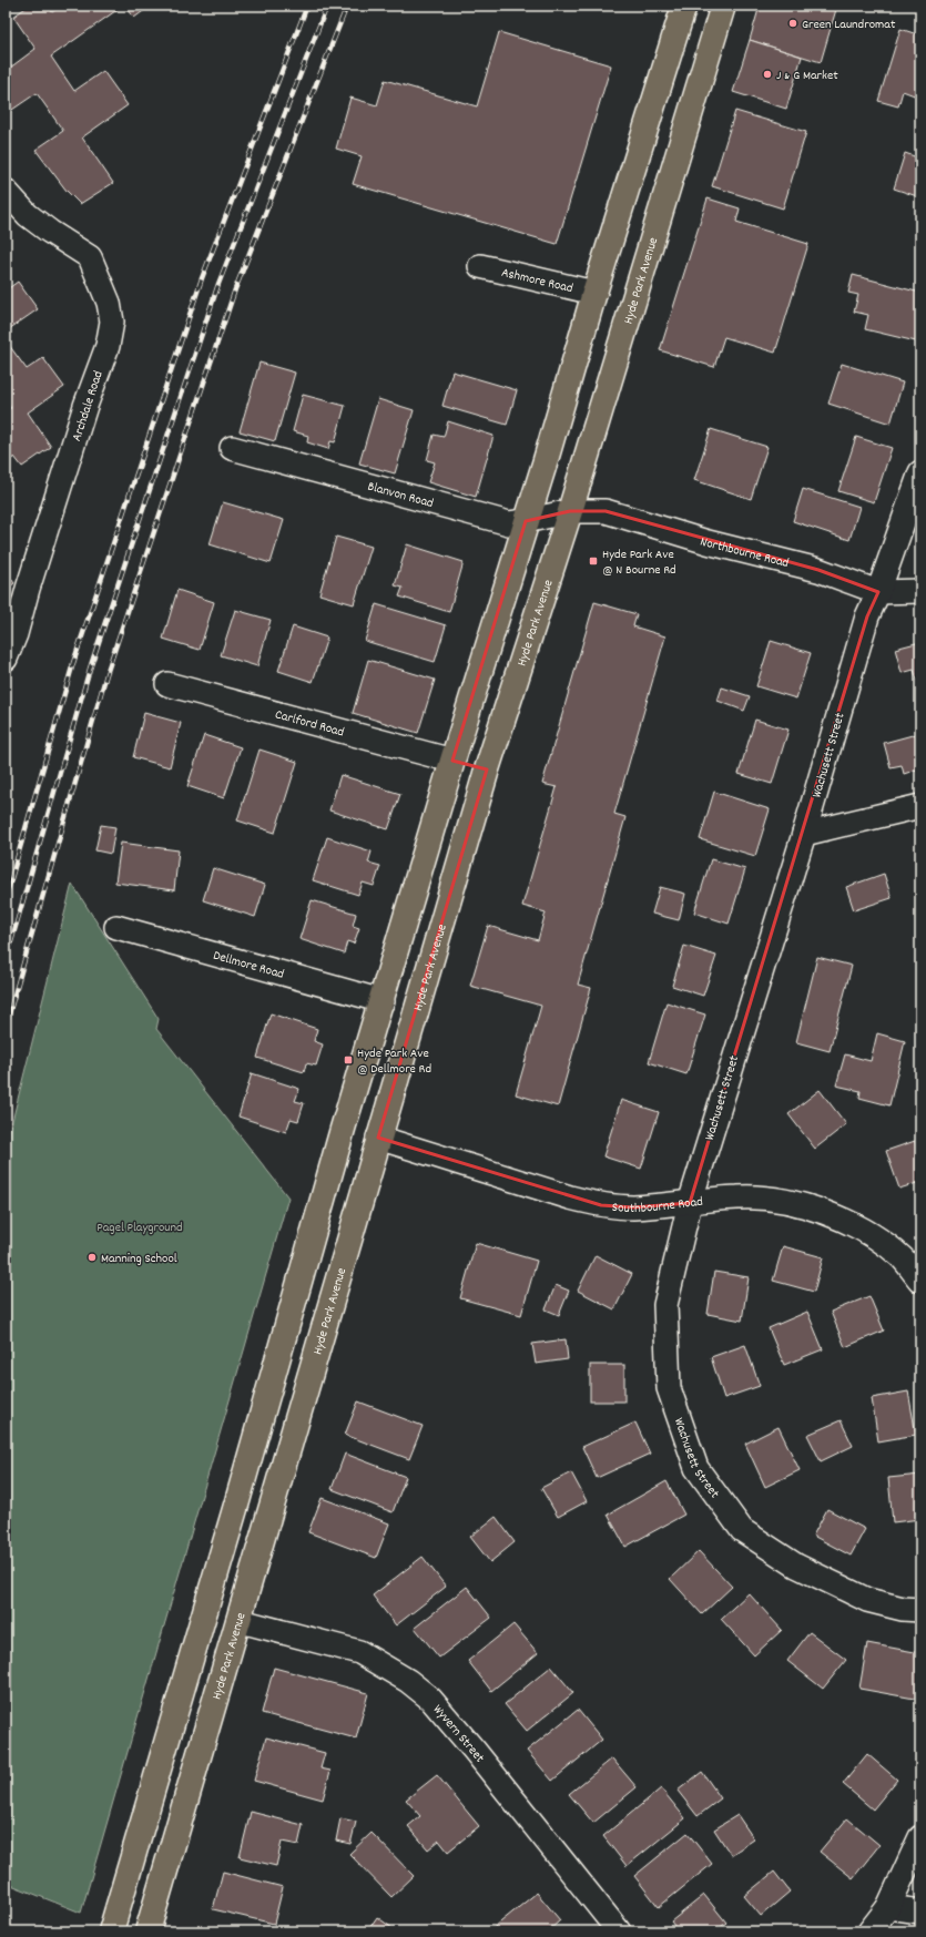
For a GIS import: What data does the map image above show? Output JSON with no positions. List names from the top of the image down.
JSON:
{
  "streets": {
    "main road": ["Hyde Park Avenue"],
    "street": [
      "Ashmore Road",
      "Archdale Road",
      "Blanvon Road",
      "Northbourne Road",
      "Carlford Road",
      "Wachusett Street",
      "Dellmore Road",
      "Southbourne Road",
      "Wyvern Street"
    ]
  },
  "crossings": [
    ["Hyde Park Avenue", "Blanvon Road"],
    ["Hyde Park Avenue", "Northbourne Road"],
    ["Hyde Park Avenue", "Southbourne Road"],
    ["Hyde Park Avenue", "Wyvern Street"],
    ["Blanvon Road", "Northbourne Road"],
    ["Northbourne Road", "Wachusett Street"],
    ["Wachusett Street", "Southbourne Road"]
  ],
  "parks": ["Pagel Playground"],
  "places": {
    "other": ["Green Laundromat", "J & G Market", "Manning School"],
    "transit": ["Hyde Park Ave @ N Bourne Rd", "Hyde Park Ave @ Dellmore Rd"]
  }
}
